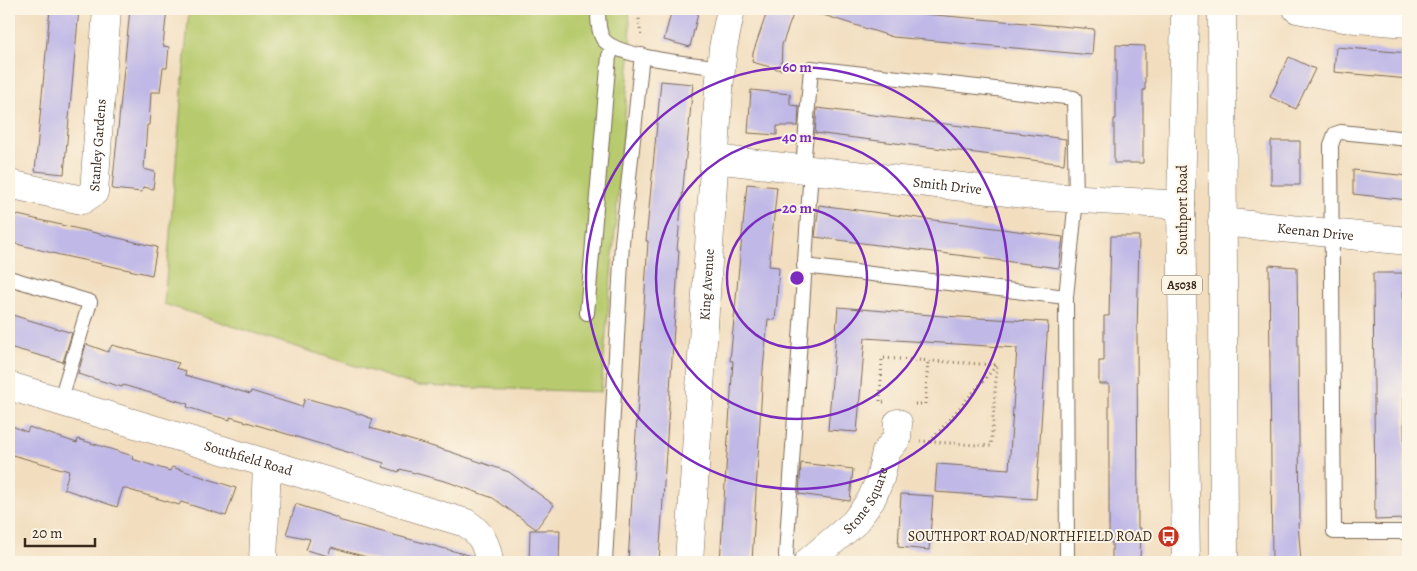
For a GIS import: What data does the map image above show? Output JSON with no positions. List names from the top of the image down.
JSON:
{
  "streets": {
    "street": [
      "Stanley Gardens",
      "Smith Drive",
      "Southport Road",
      "Keenan Drive",
      "King Avenue",
      "A5038",
      "Southfield Road",
      "Stone Square"
    ]
  },
  "crossings": [
    ["Smith Drive", "Southport Road"],
    ["Smith Drive", "King Avenue"],
    ["Keenan Drive", "A5038"]
  ],
  "places": {
    "bus stop": ["SOUTHPORT ROAD/NORTHFIELD ROAD"]
  },
  "scale_bar": "20 m",
  "rings": ["60 m", "40 m", "20 m"]
}
